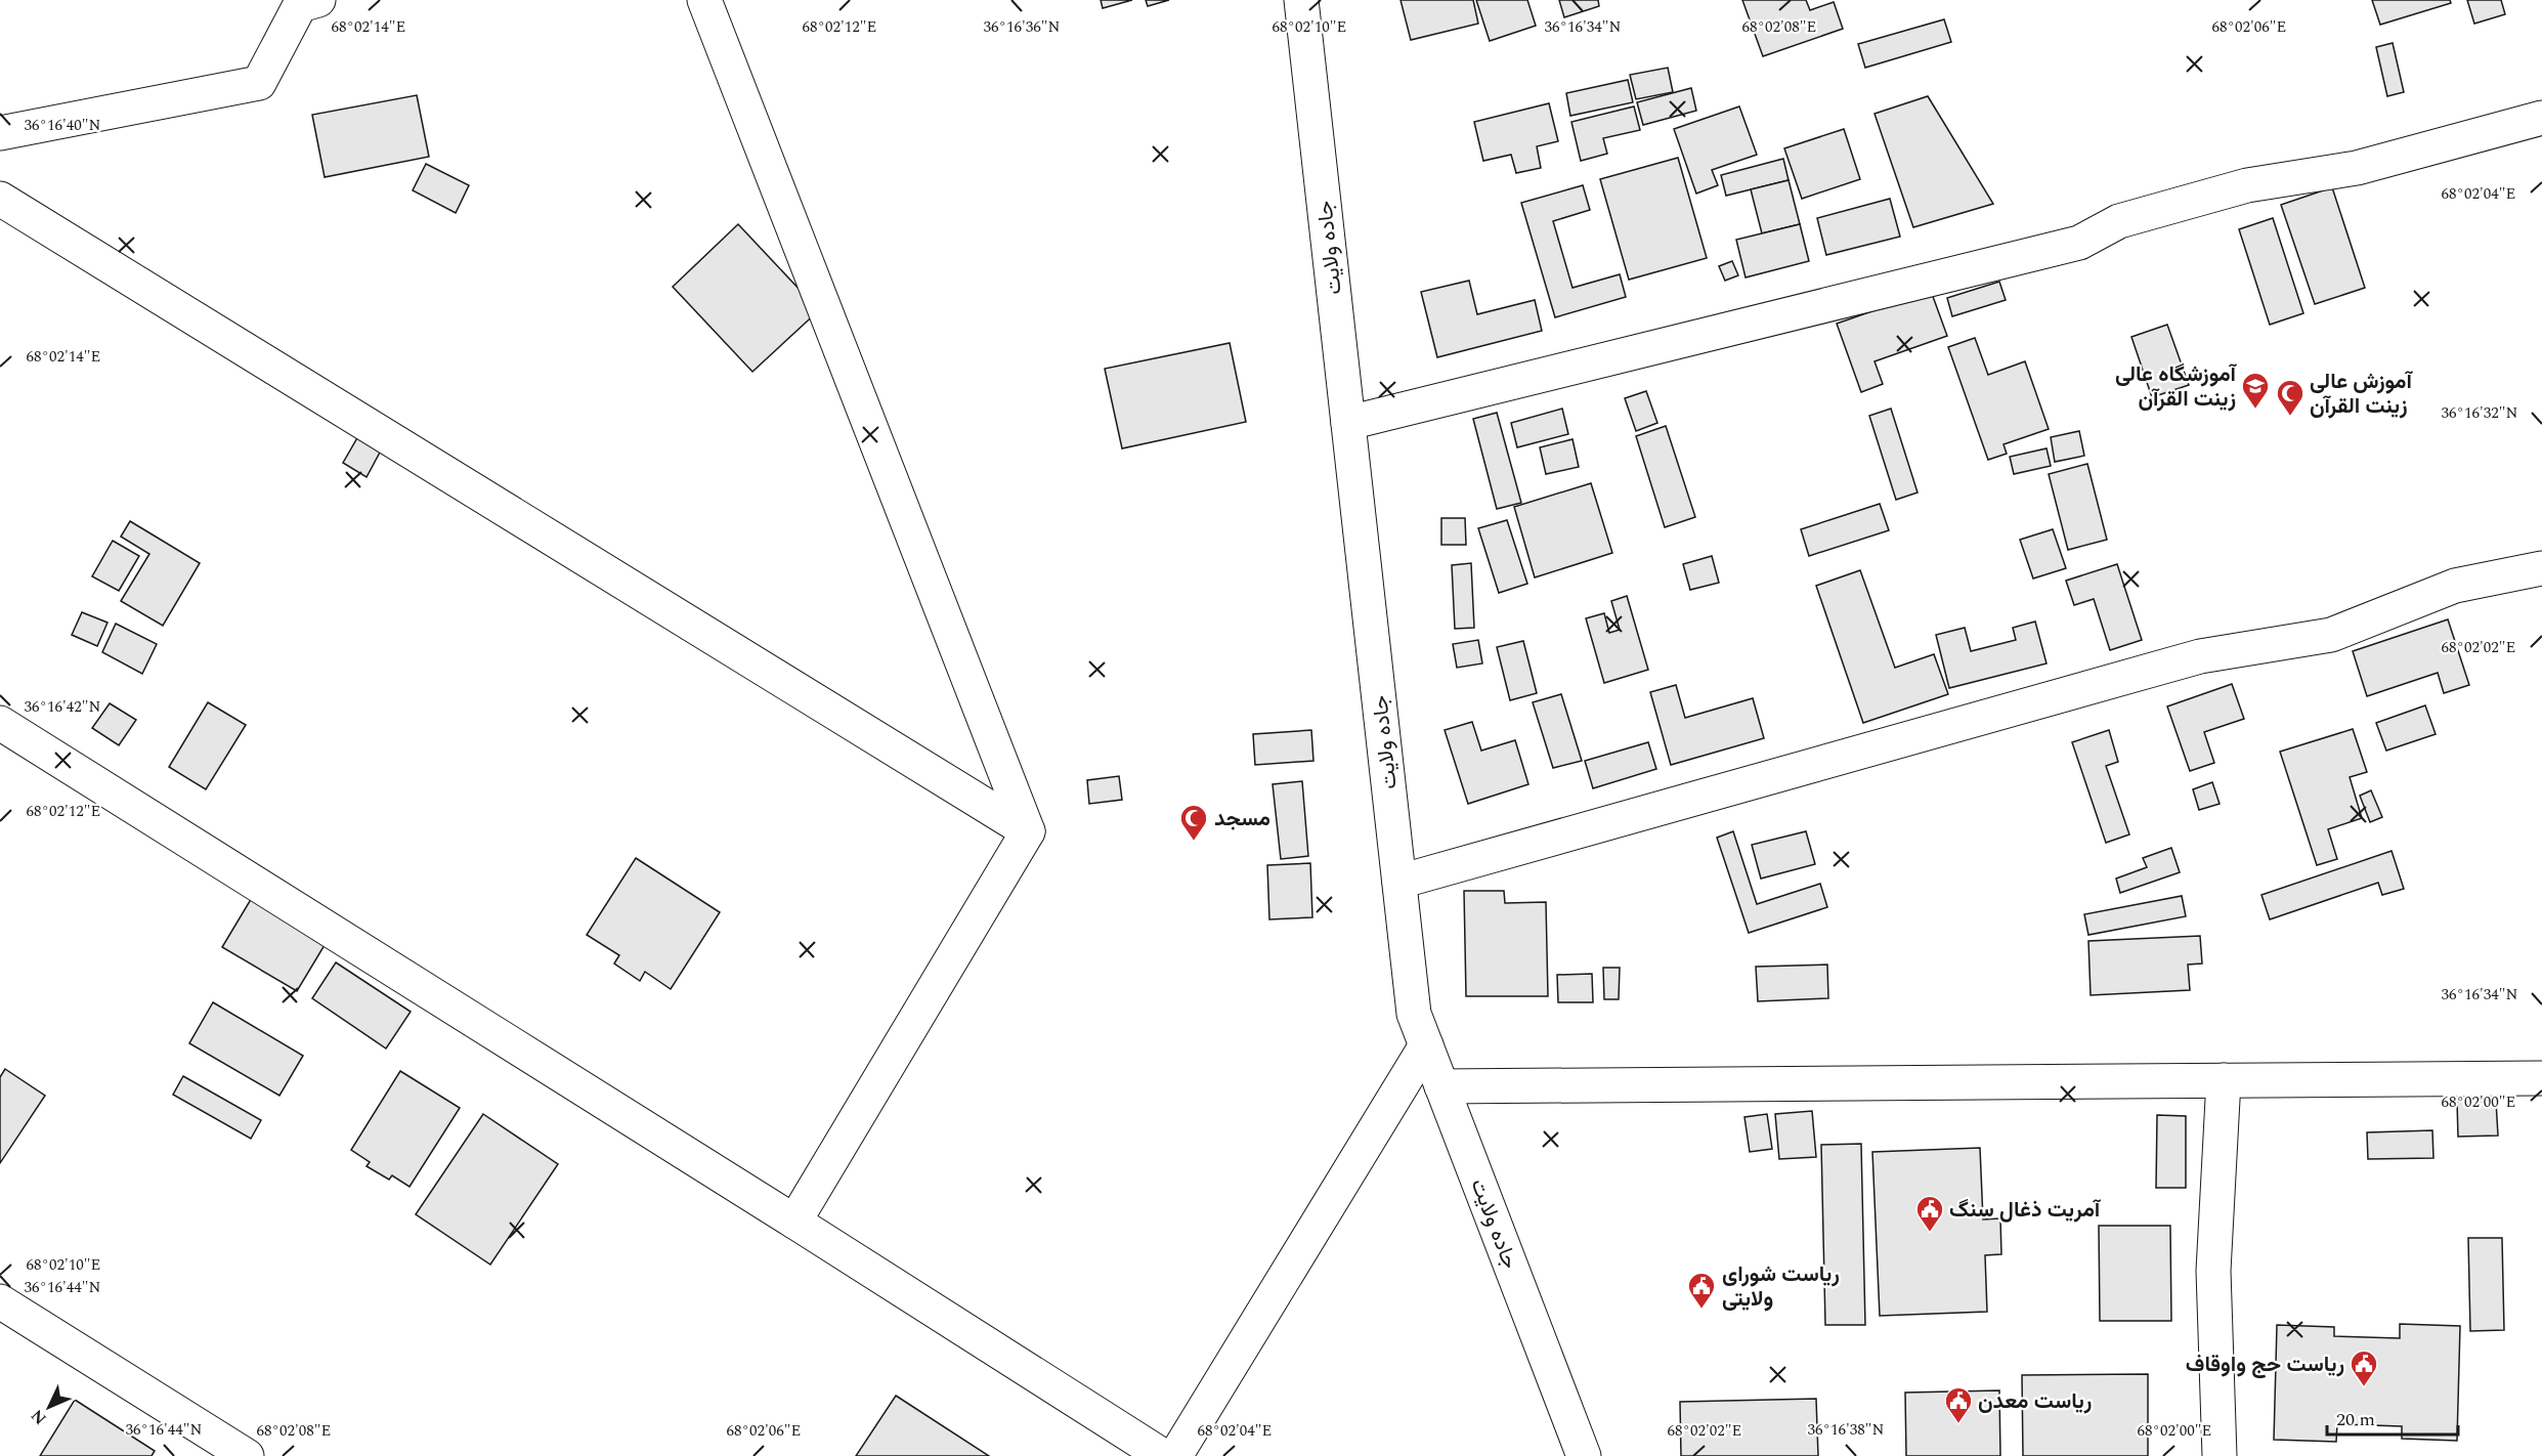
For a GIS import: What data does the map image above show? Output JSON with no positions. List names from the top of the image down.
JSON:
{
  "streets": {
    "street": ["جاده ولایت"]
  },
  "places": {
    "school or university": ["آموزشگاه عالی زینت القرآن"],
    "mosque": ["آموزش عالی زینت القرآن", "مسجد"],
    "public building": [
      "آمریت ذغال سنگ",
      "ریاست شورای ولایتی",
      "ریاست حج واوقاف",
      "ریاست معدن"
    ]
  },
  "scale_bar": "20 m",
  "north": "bottom left",
  "coordinates": [
    "68°02'14\"E",
    "68°02'12\"E",
    "68°02'10\"E",
    "68°02'08\"E",
    "68°02'06\"E",
    "36°16'36\"N",
    "36°16'34\"N",
    "36°16'40\"N",
    "68°02'04\"E",
    "36°16'32\"N",
    "68°02'02\"E",
    "36°16'42\"N",
    "68°02'00\"E",
    "36°16'44\"N",
    "36°16'38\"N"
  ]
}
